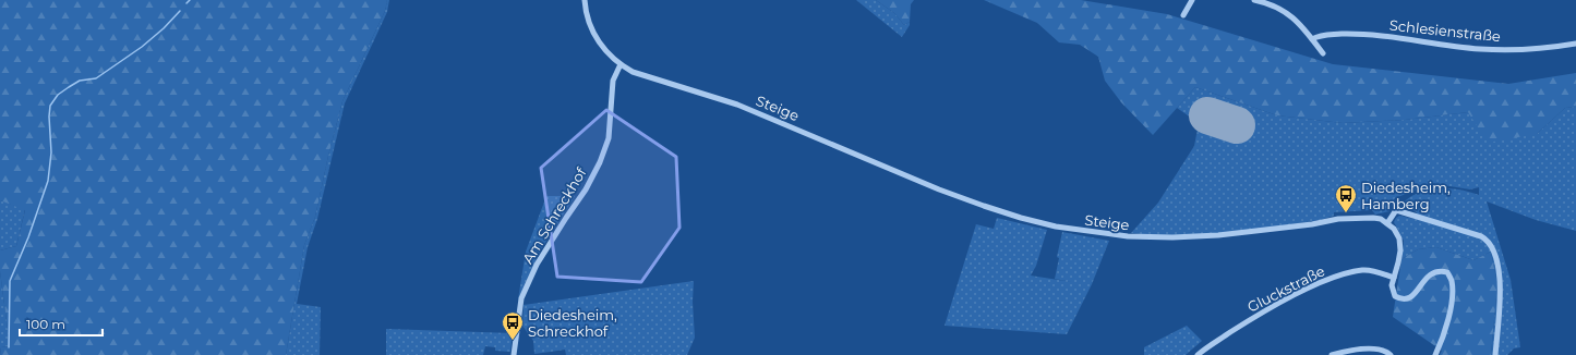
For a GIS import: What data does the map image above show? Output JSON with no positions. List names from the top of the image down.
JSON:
{
  "streets": {
    "street": [
      "Schlesienstraße",
      "Steige",
      "Am Schreckhof",
      "Gluckstraße"
    ]
  },
  "crossings": [
    ["Steige", "Am Schreckhof"]
  ],
  "places": {
    "bus stop": ["Diedesheim, Hamberg", "Diedesheim, Schreckhof"]
  },
  "scale_bar": "100 m"
}
